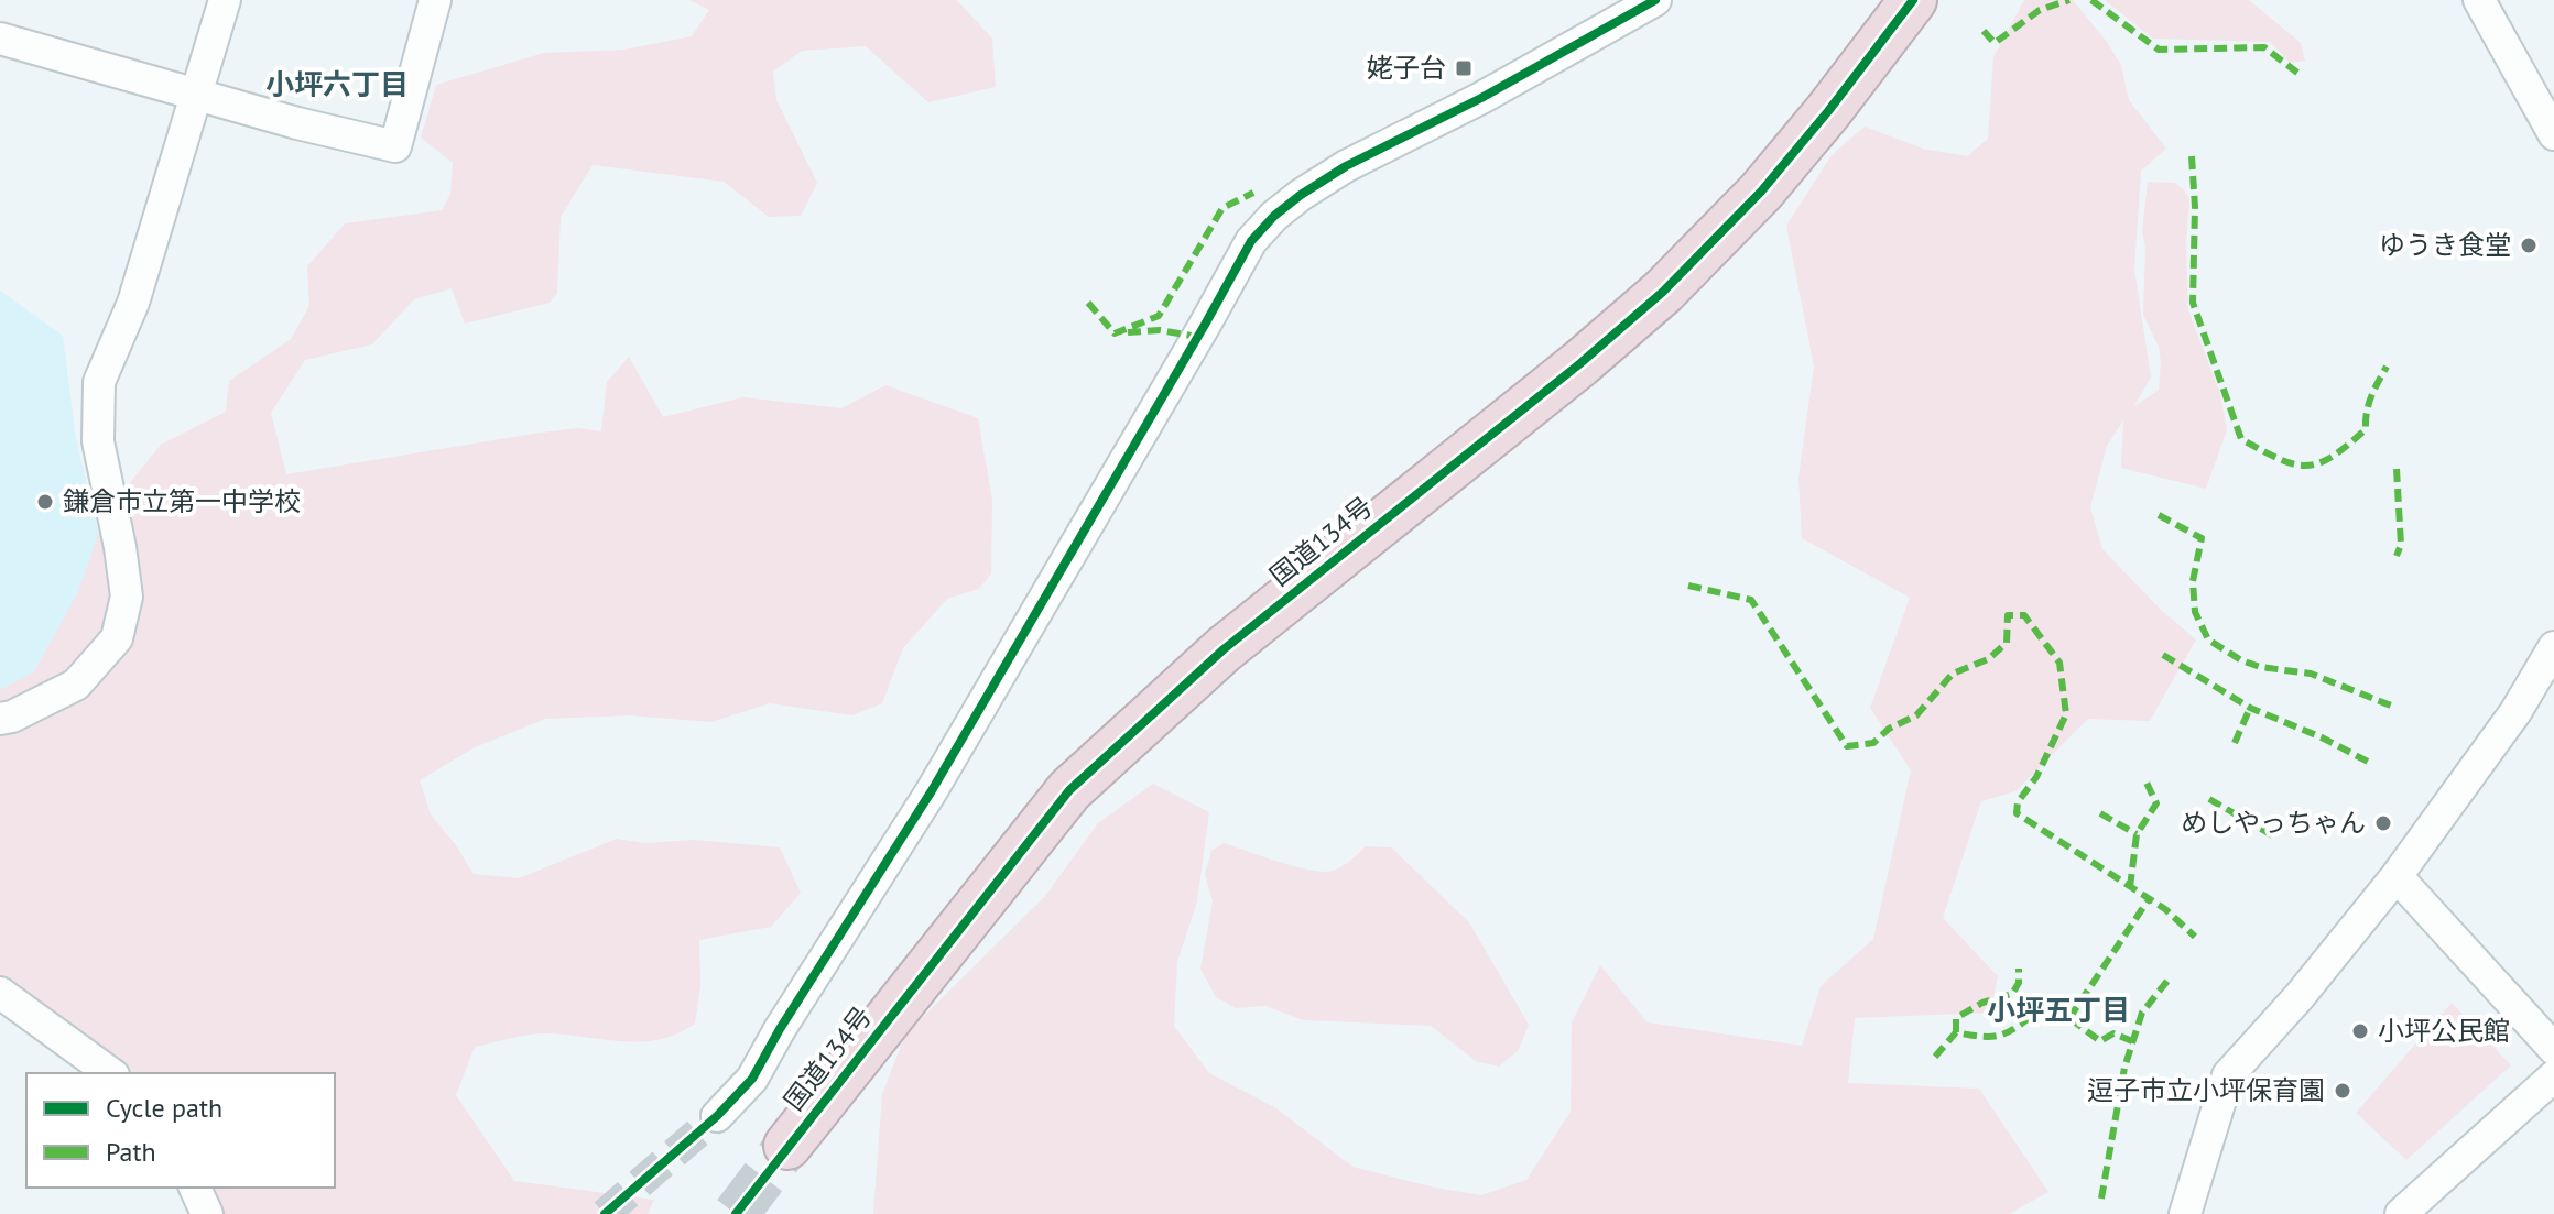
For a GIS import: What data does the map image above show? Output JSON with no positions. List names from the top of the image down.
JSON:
{
  "streets": {
    "highway": ["国道134号"]
  },
  "districts": ["小坪六丁目", "小坪五丁目"],
  "places": {
    "transit": ["姥子台"],
    "other": [
      "ゆうき食堂",
      "鎌倉市立第一中学校",
      "めしやっちゃん",
      "小坪公民館",
      "逗子市立小坪保育園"
    ]
  },
  "legend": ["Cycle path", "Path"]
}
